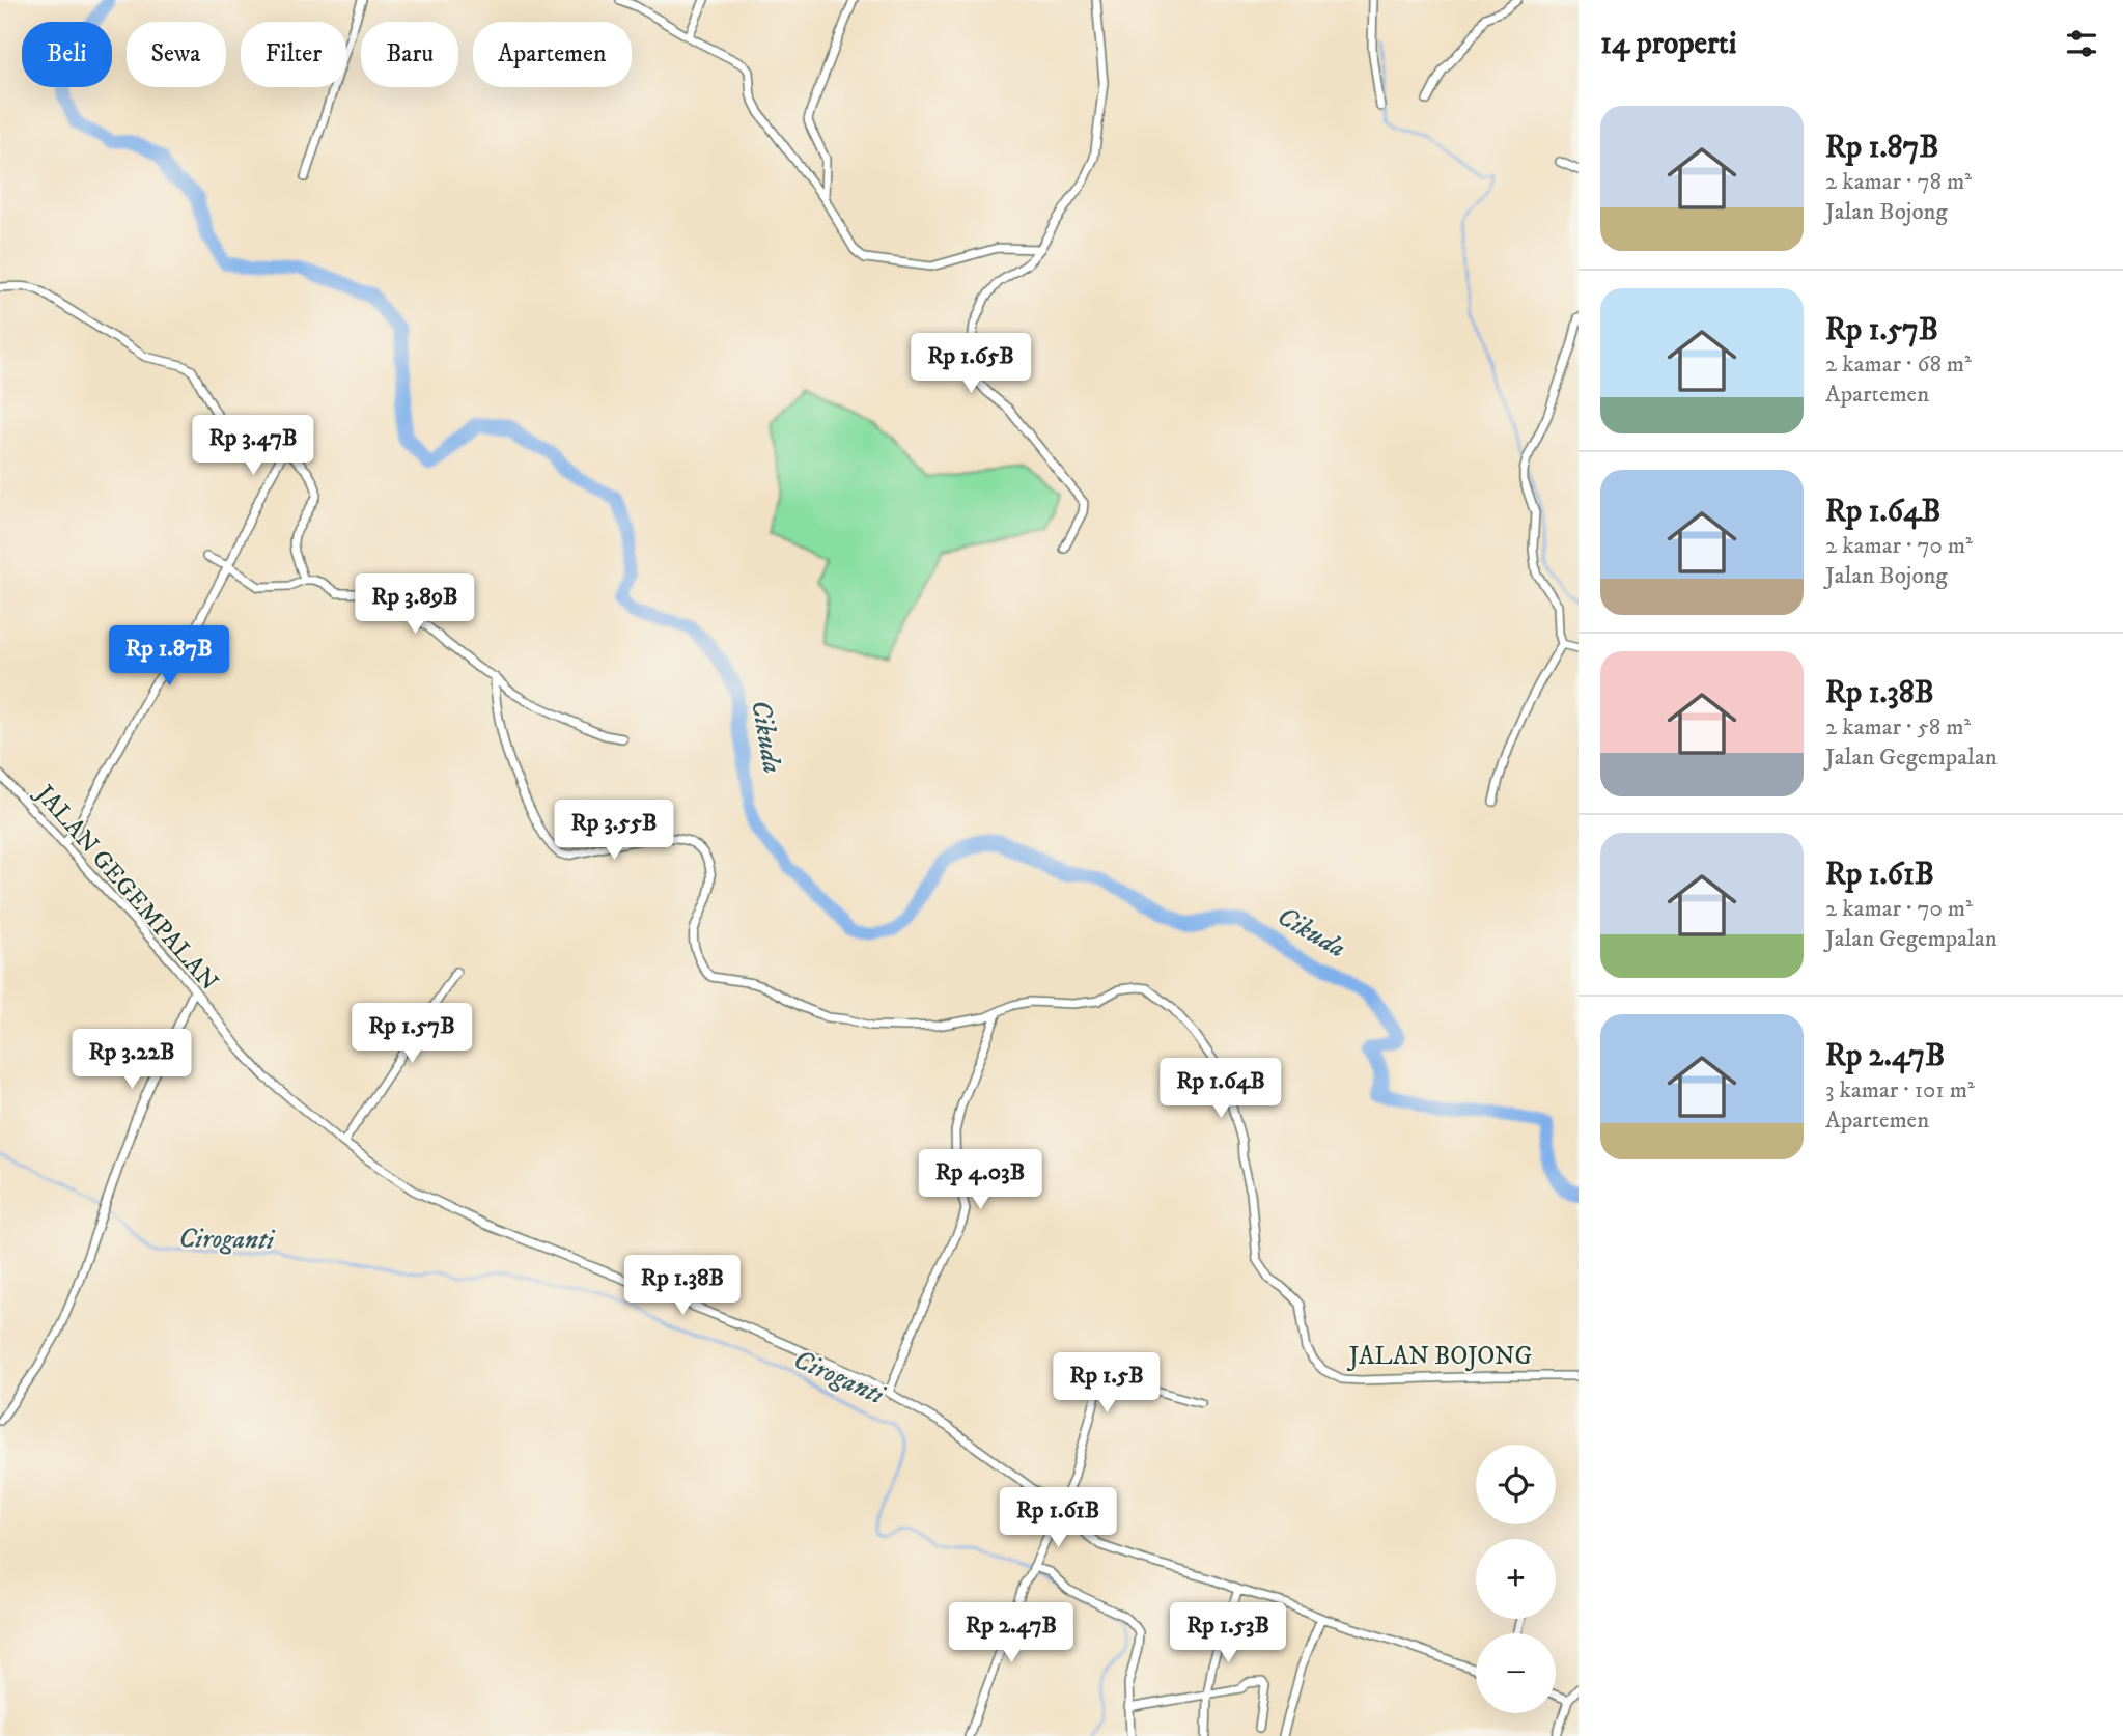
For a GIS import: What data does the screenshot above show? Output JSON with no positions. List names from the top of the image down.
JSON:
{
  "streets": {
    "street": ["JALAN GEGEMPALAN", "JALAN BOJONG"]
  },
  "water": ["Cikuda", "Ciroganti"],
  "page": {
    "heading": "14 properti",
    "chip": [
      "Beli",
      "Sewa",
      "Filter",
      "Baru",
      "Apartemen"
    ],
    "list": [
      {
        "name": "Rp 1.87B",
        "note": "2 kamar · 78 m² · Jalan Bojong"
      },
      {
        "name": "Rp 1.57B",
        "note": "2 kamar · 68 m² · Apartemen"
      },
      {
        "name": "Rp 1.64B",
        "note": "2 kamar · 70 m² · Jalan Bojong"
      },
      {
        "name": "Rp 1.38B",
        "note": "2 kamar · 58 m² · Jalan Gegempalan"
      },
      {
        "name": "Rp 1.61B",
        "note": "2 kamar · 70 m² · Jalan Gegempalan"
      },
      {
        "name": "Rp 2.47B",
        "note": "3 kamar · 101 m² · Apartemen"
      }
    ],
    "price": [
      "Rp 1.65B",
      "Rp 3.47B",
      "Rp 3.89B",
      "Rp 1.87B",
      "Rp 3.55B",
      "Rp 1.57B",
      "Rp 3.22B",
      "Rp 1.64B",
      "Rp 4.03B",
      "Rp 1.38B",
      "Rp 1.5B",
      "Rp 1.61B",
      "Rp 2.47B",
      "Rp 1.53B"
    ],
    "map_buttons": ["+", "−"]
  }
}
